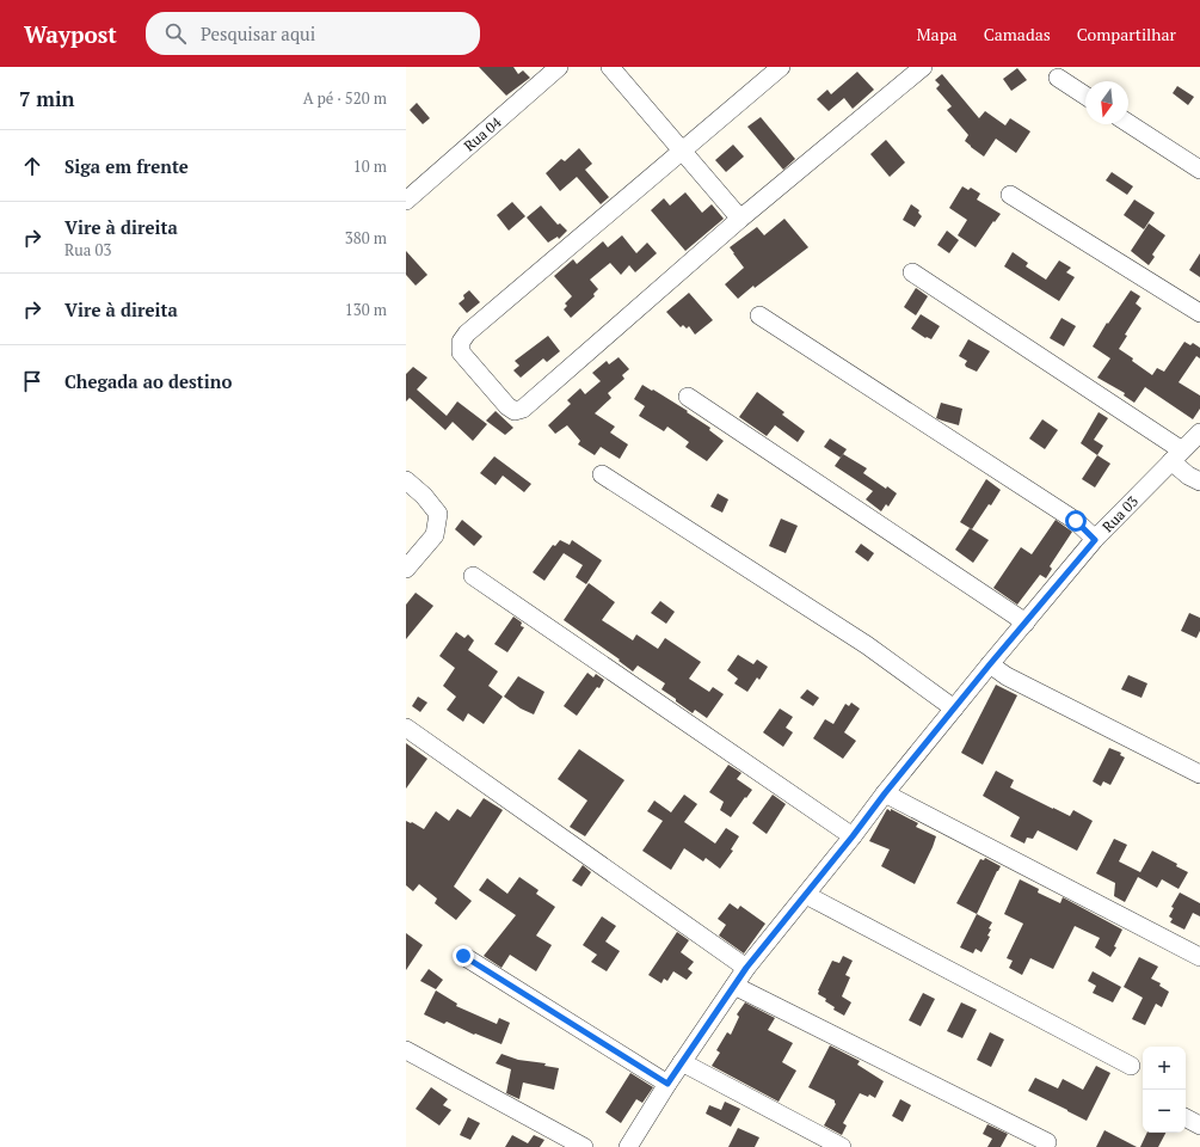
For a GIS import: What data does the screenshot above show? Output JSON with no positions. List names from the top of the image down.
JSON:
{
  "streets": {
    "street": ["Rua 04", "Rua 03"]
  },
  "north": "bottom",
  "page": {
    "header": "Waypost",
    "search": "Pesquisar aqui",
    "nav": ["Mapa", "Camadas", "Compartilhar"],
    "heading": ["7 min", "A pé · 520 m"],
    "list": [
      ["Siga em frente", "10 m"],
      ["Vire à direita", "Rua 03", "380 m"],
      ["Vire à direita", "130 m"],
      "Chegada ao destino"
    ],
    "map_buttons": ["+", "−"]
  }
}
